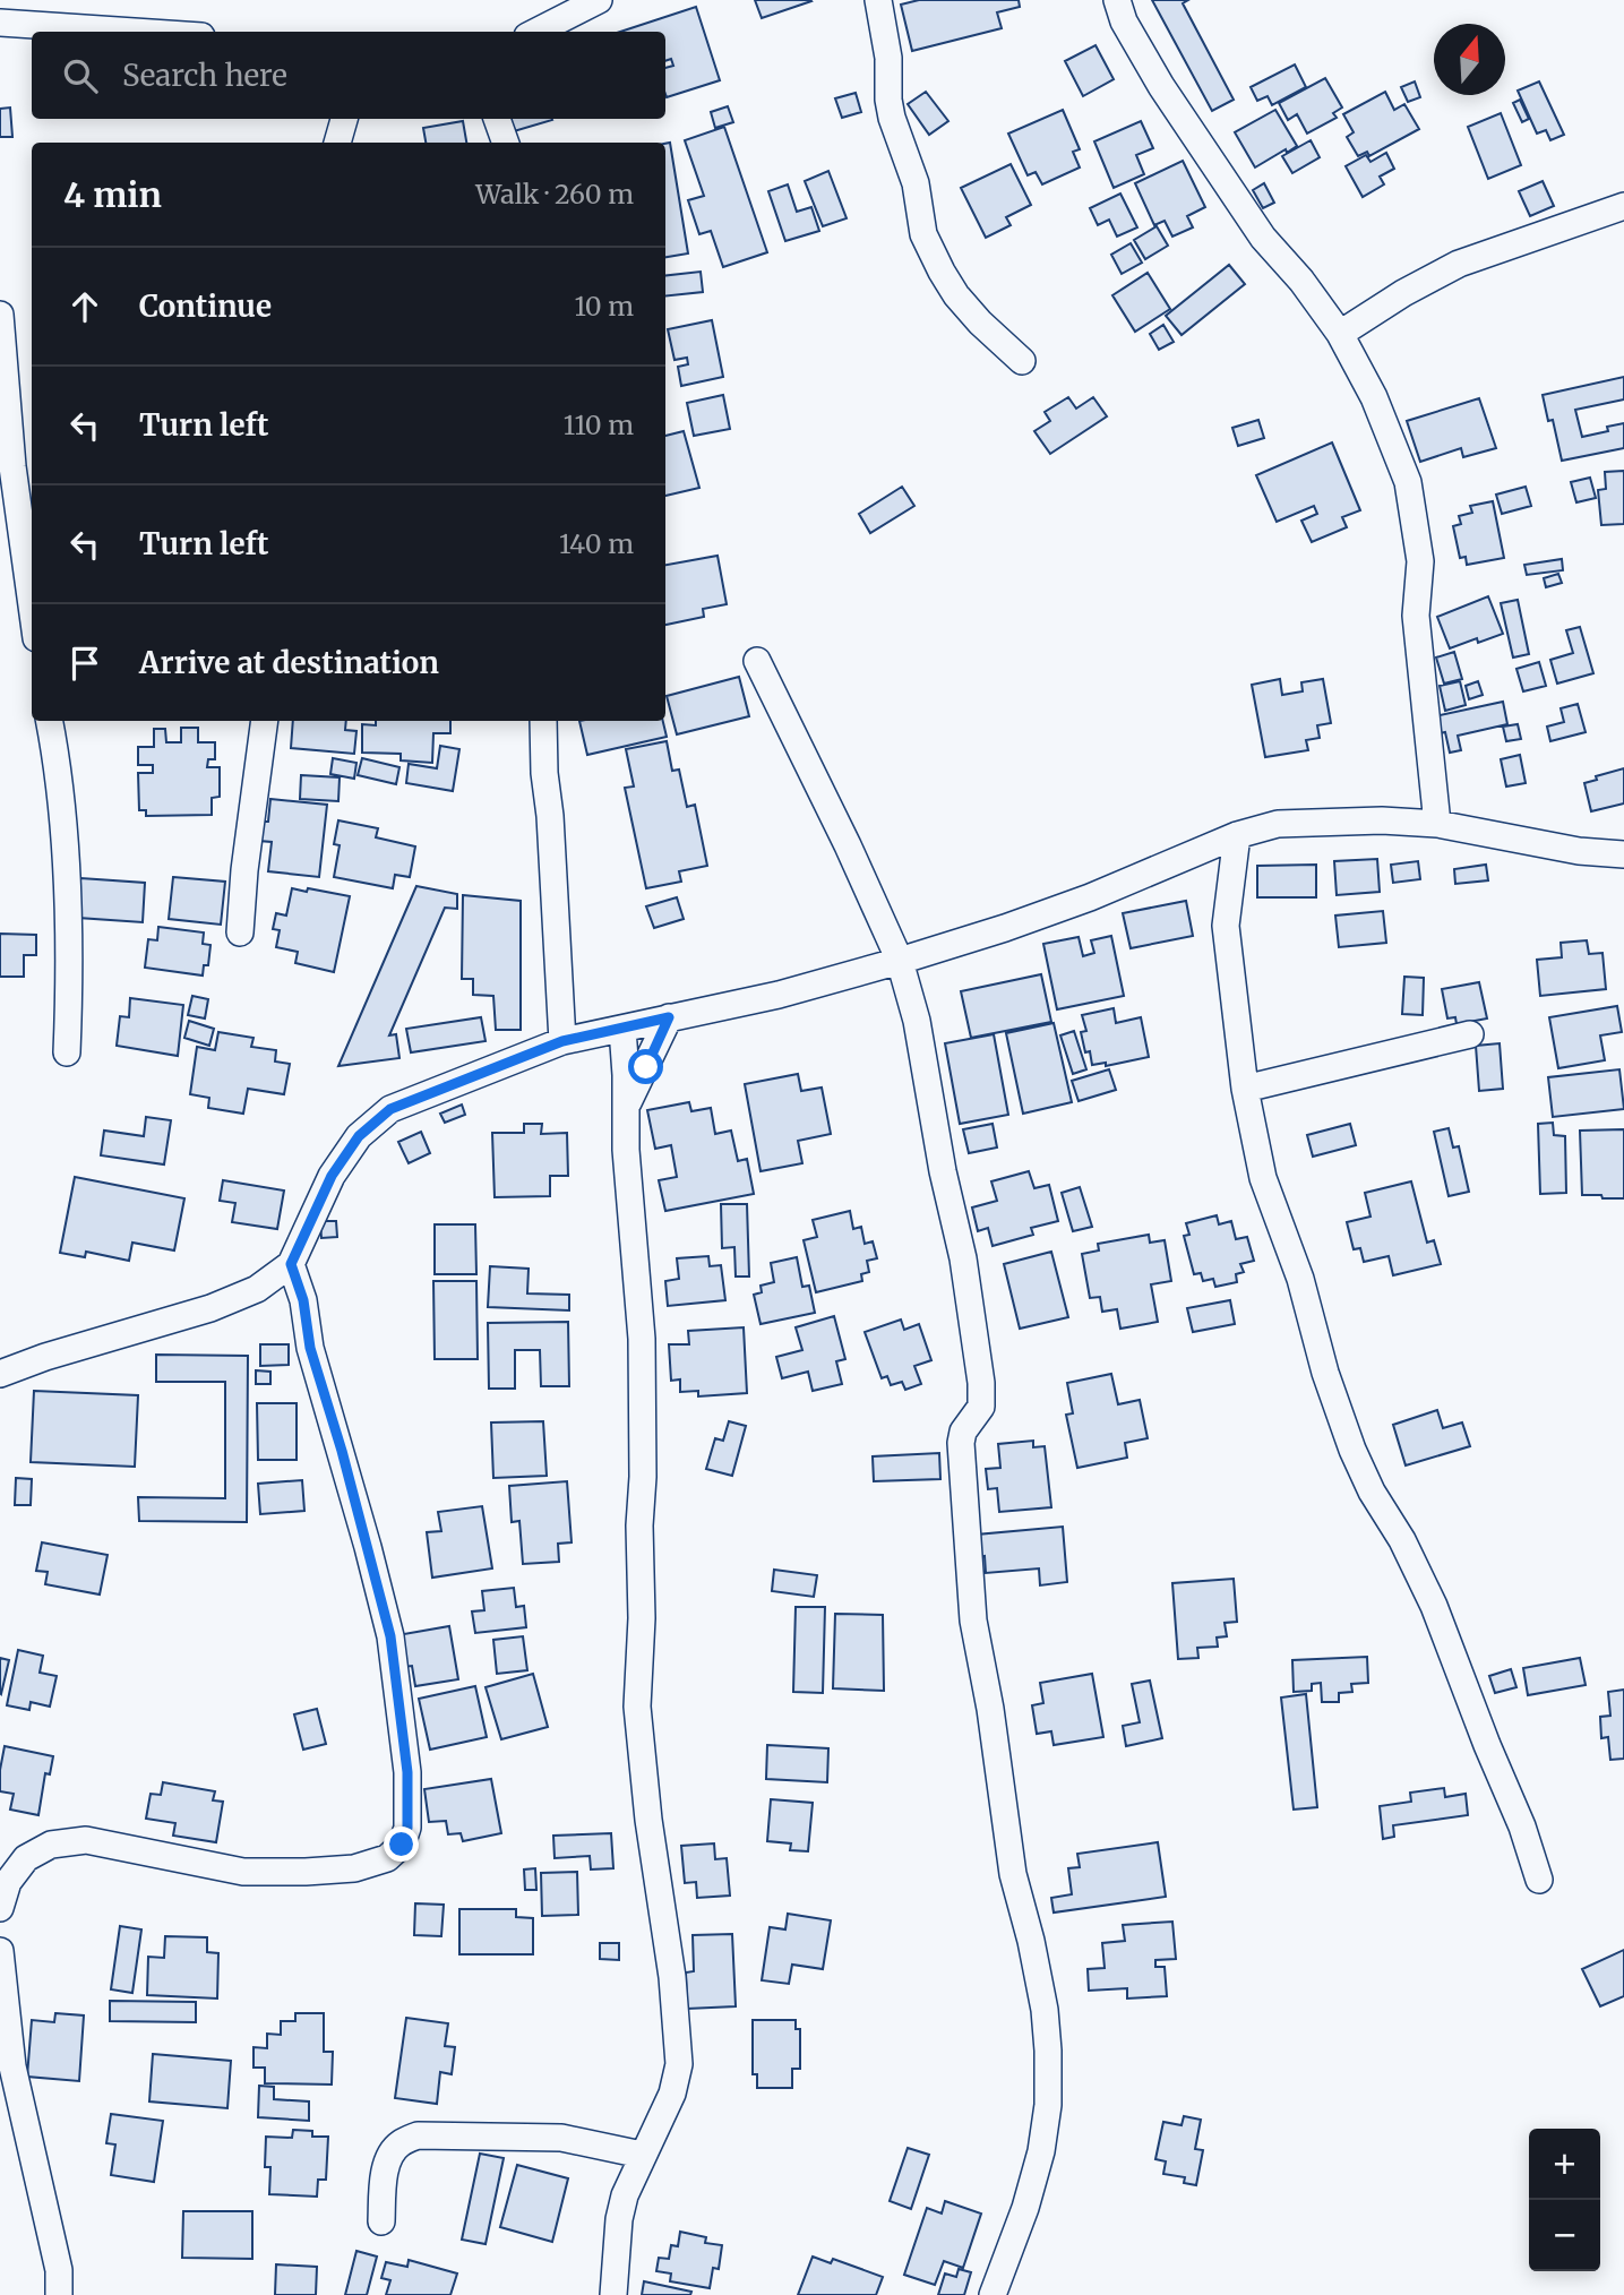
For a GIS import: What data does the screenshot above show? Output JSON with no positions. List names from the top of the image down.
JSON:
{
  "north": "top",
  "page": {
    "search": "Search here",
    "heading": ["4 min", "Walk · 260 m"],
    "list": [
      ["Continue", "10 m"],
      ["Turn left", "110 m"],
      ["Turn left", "140 m"],
      "Arrive at destination"
    ],
    "map_buttons": ["+", "−"]
  }
}
